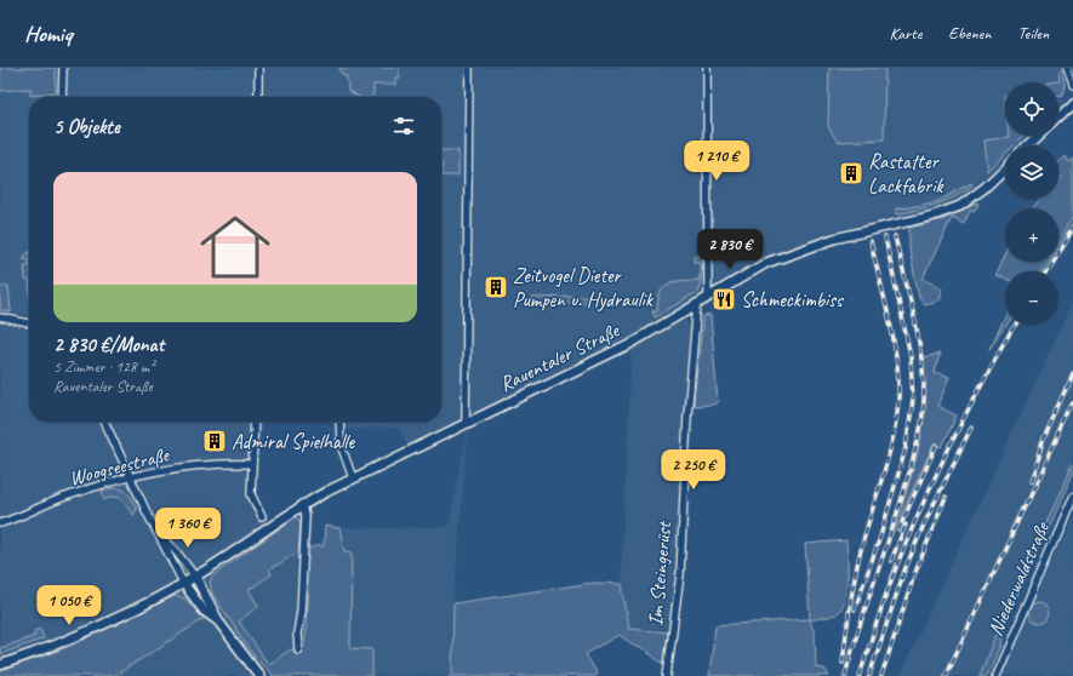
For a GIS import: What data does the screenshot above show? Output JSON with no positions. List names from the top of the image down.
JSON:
{
  "streets": {
    "street": [
      "Rauentaler Straße",
      "Woogseestraße",
      "Im Steingerüst",
      "Niederwaldstraße"
    ]
  },
  "crossings": [
    ["Rauentaler Straße", "Im Steingerüst"]
  ],
  "places": {
    "building": ["Rastatter Lackfabrik", "Zeitvogel Dieter Pumpen u. Hydraulik", "Admiral Spielhalle"],
    "restaurant": ["Schmeckimbiss"]
  },
  "page": {
    "header": "Homiq",
    "nav": ["Karte", "Ebenen", "Teilen"],
    "map_buttons": ["+", "−"],
    "heading": "5 Objekte",
    "price": [
      "1 210 €",
      "2 830 €",
      "2 250 €",
      "1 360 €",
      "1 050 €"
    ],
    "list": [
      {
        "name": "2 830 €/Monat",
        "note": "5 Zimmer · 128 m² · Rauentaler Straße"
      }
    ]
  }
}
